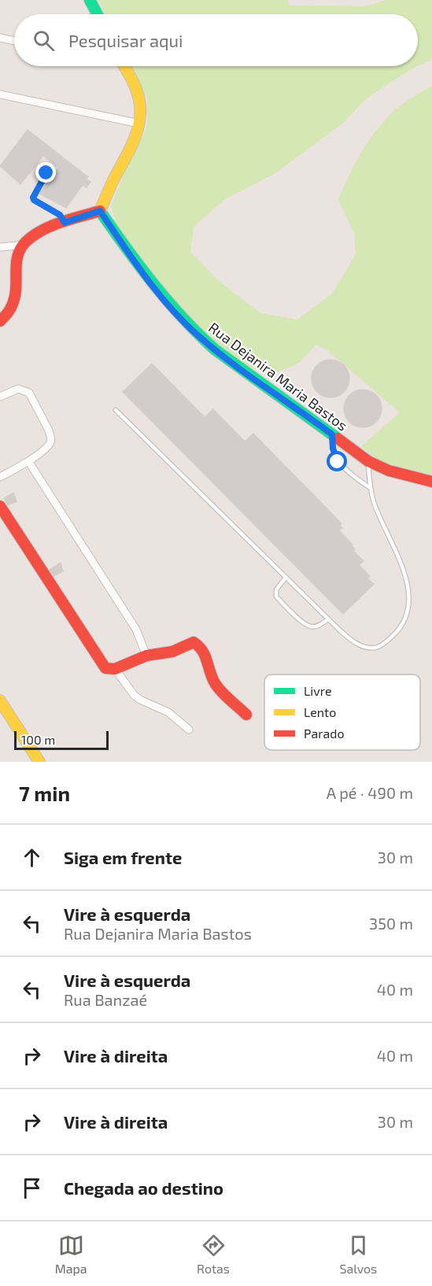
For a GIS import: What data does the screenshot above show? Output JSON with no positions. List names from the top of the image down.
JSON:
{
  "streets": {
    "main road": ["Rua Dejanira Maria Bastos"]
  },
  "legend": ["Livre", "Lento", "Parado"],
  "scale_bar": "100 m",
  "page": {
    "search": "Pesquisar aqui",
    "scale": "100 m",
    "heading": ["7 min", "A pé · 490 m"],
    "list": [
      ["Siga em frente", "30 m"],
      ["Vire à esquerda", "Rua Dejanira Maria Bastos", "350 m"],
      ["Vire à esquerda", "Rua Banzaé", "40 m"],
      ["Vire à direita", "40 m"],
      ["Vire à direita", "30 m"],
      "Chegada ao destino"
    ],
    "nav": ["Mapa", "Rotas", "Salvos"]
  }
}
